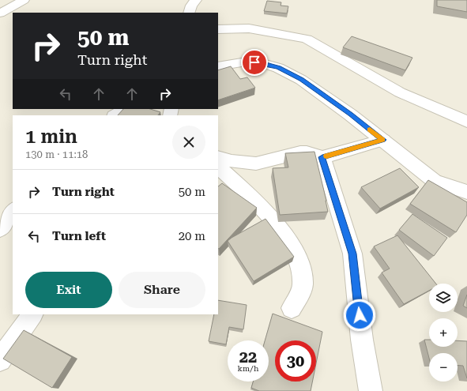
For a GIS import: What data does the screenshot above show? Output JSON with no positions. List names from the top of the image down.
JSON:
{
  "page": {
    "turn": ["50 m", "Turn right"],
    "heading": ["1 min", "130 m · 11:18"],
    "list": [
      {
        "name": "Turn right",
        "value": "50 m"
      },
      {
        "name": "Turn left",
        "value": "20 m"
      }
    ],
    "buttons": ["Exit", "Share"],
    "map_buttons": ["+", "−"],
    "speed": "22 km/h",
    "limit": "30"
  }
}
